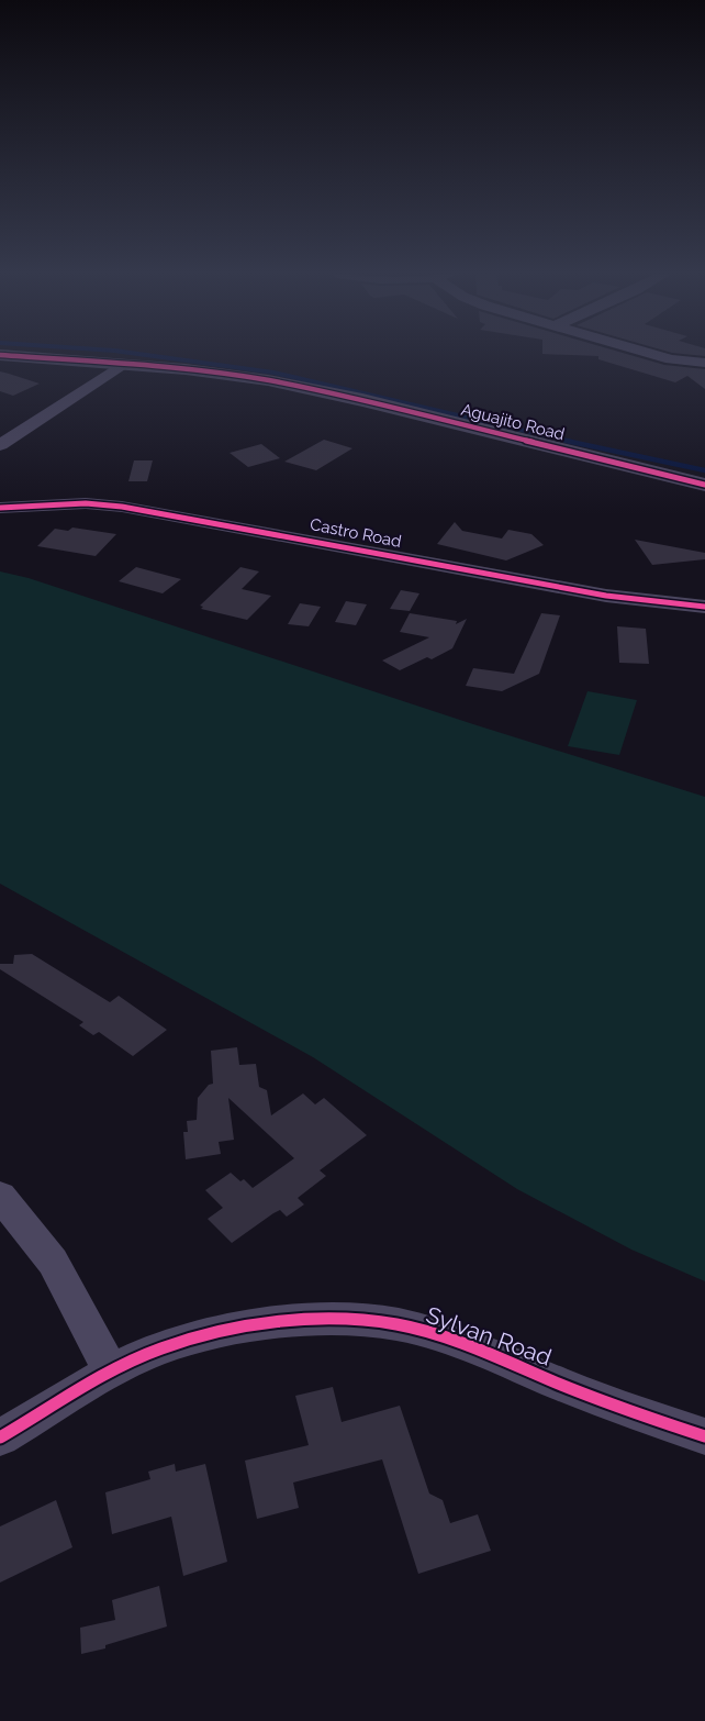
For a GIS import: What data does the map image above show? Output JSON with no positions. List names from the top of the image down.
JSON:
{
  "streets": {
    "street": ["Aguajito Road", "Castro Road", "Sylvan Road"]
  }
}
